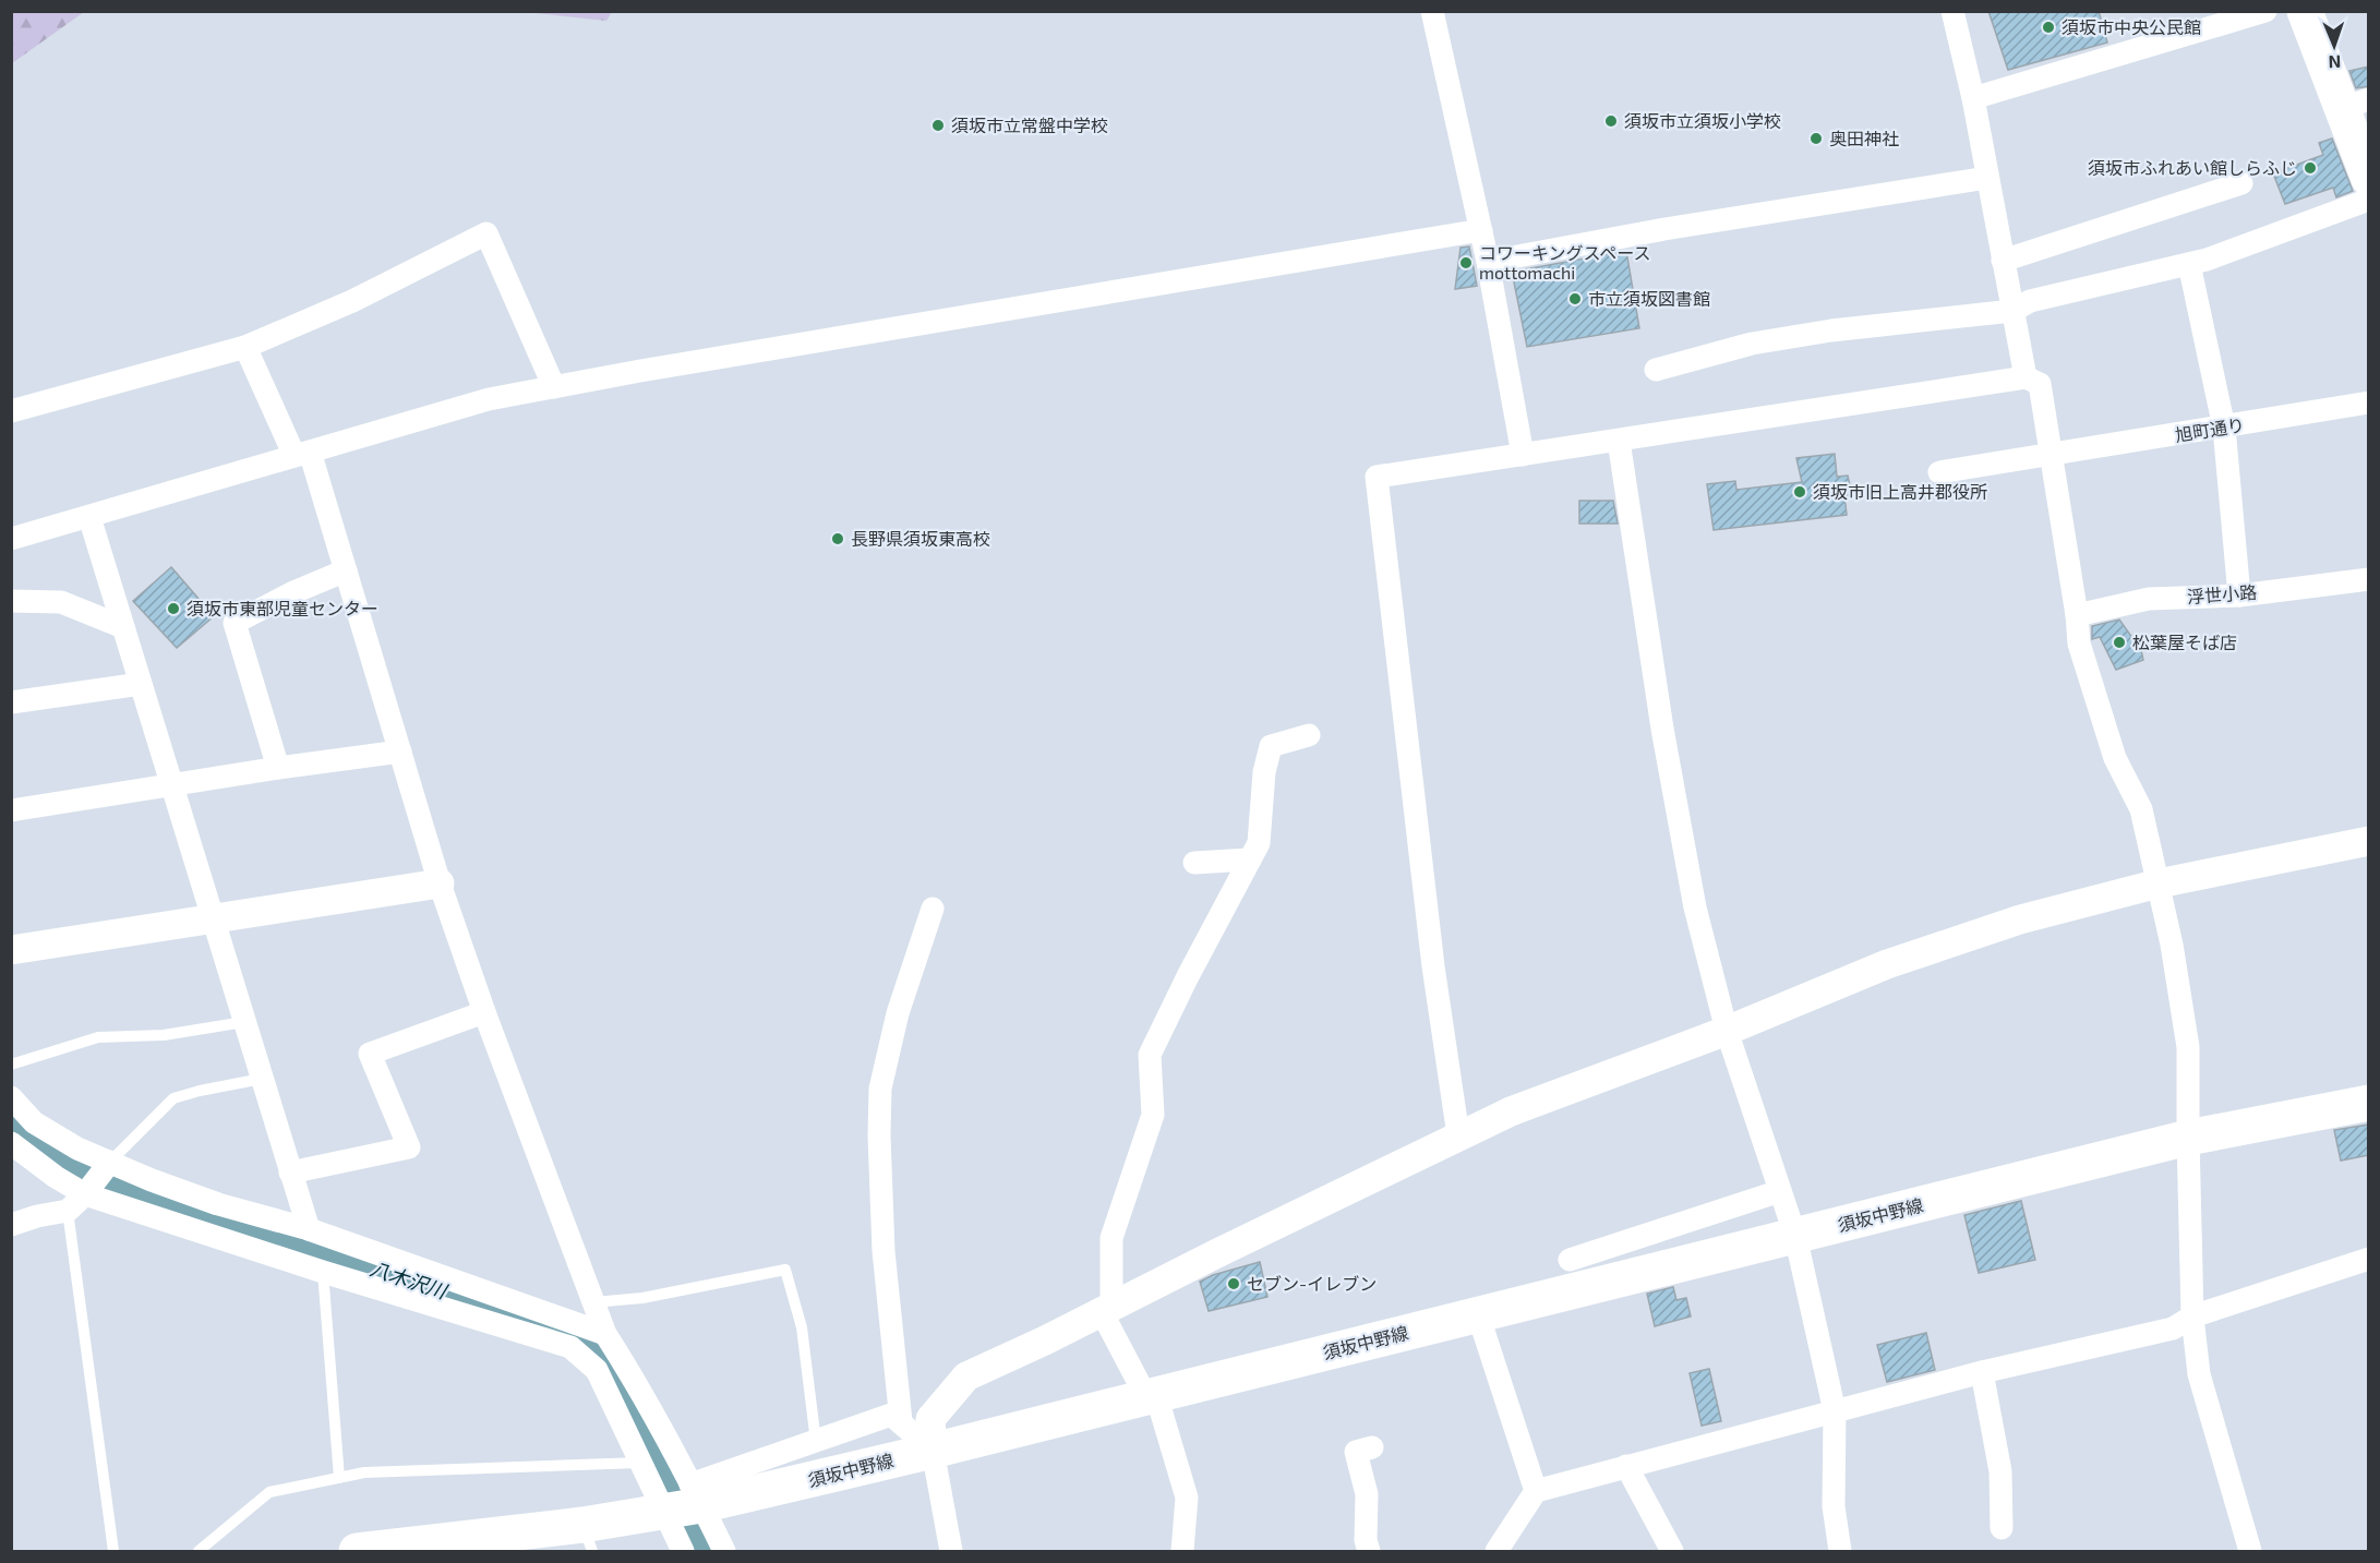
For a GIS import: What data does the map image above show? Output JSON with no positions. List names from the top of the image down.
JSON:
{
  "streets": {
    "main road": ["須坂中野線"],
    "street": ["旭町通り", "浮世小路"]
  },
  "water": ["八木沢川"],
  "places": [
    "須坂市中央公民館",
    "須坂市立須坂小学校",
    "須坂市立常盤中学校",
    "奥田神社",
    "須坂市ふれあい館しらふじ",
    "コワーキングスペース mottomachi",
    "市立須坂図書館",
    "須坂市旧上高井郡役所",
    "長野県須坂東高校",
    "須坂市東部児童センター",
    "松葉屋そば店",
    "セブン-イレブン"
  ],
  "north": "bottom"
}
